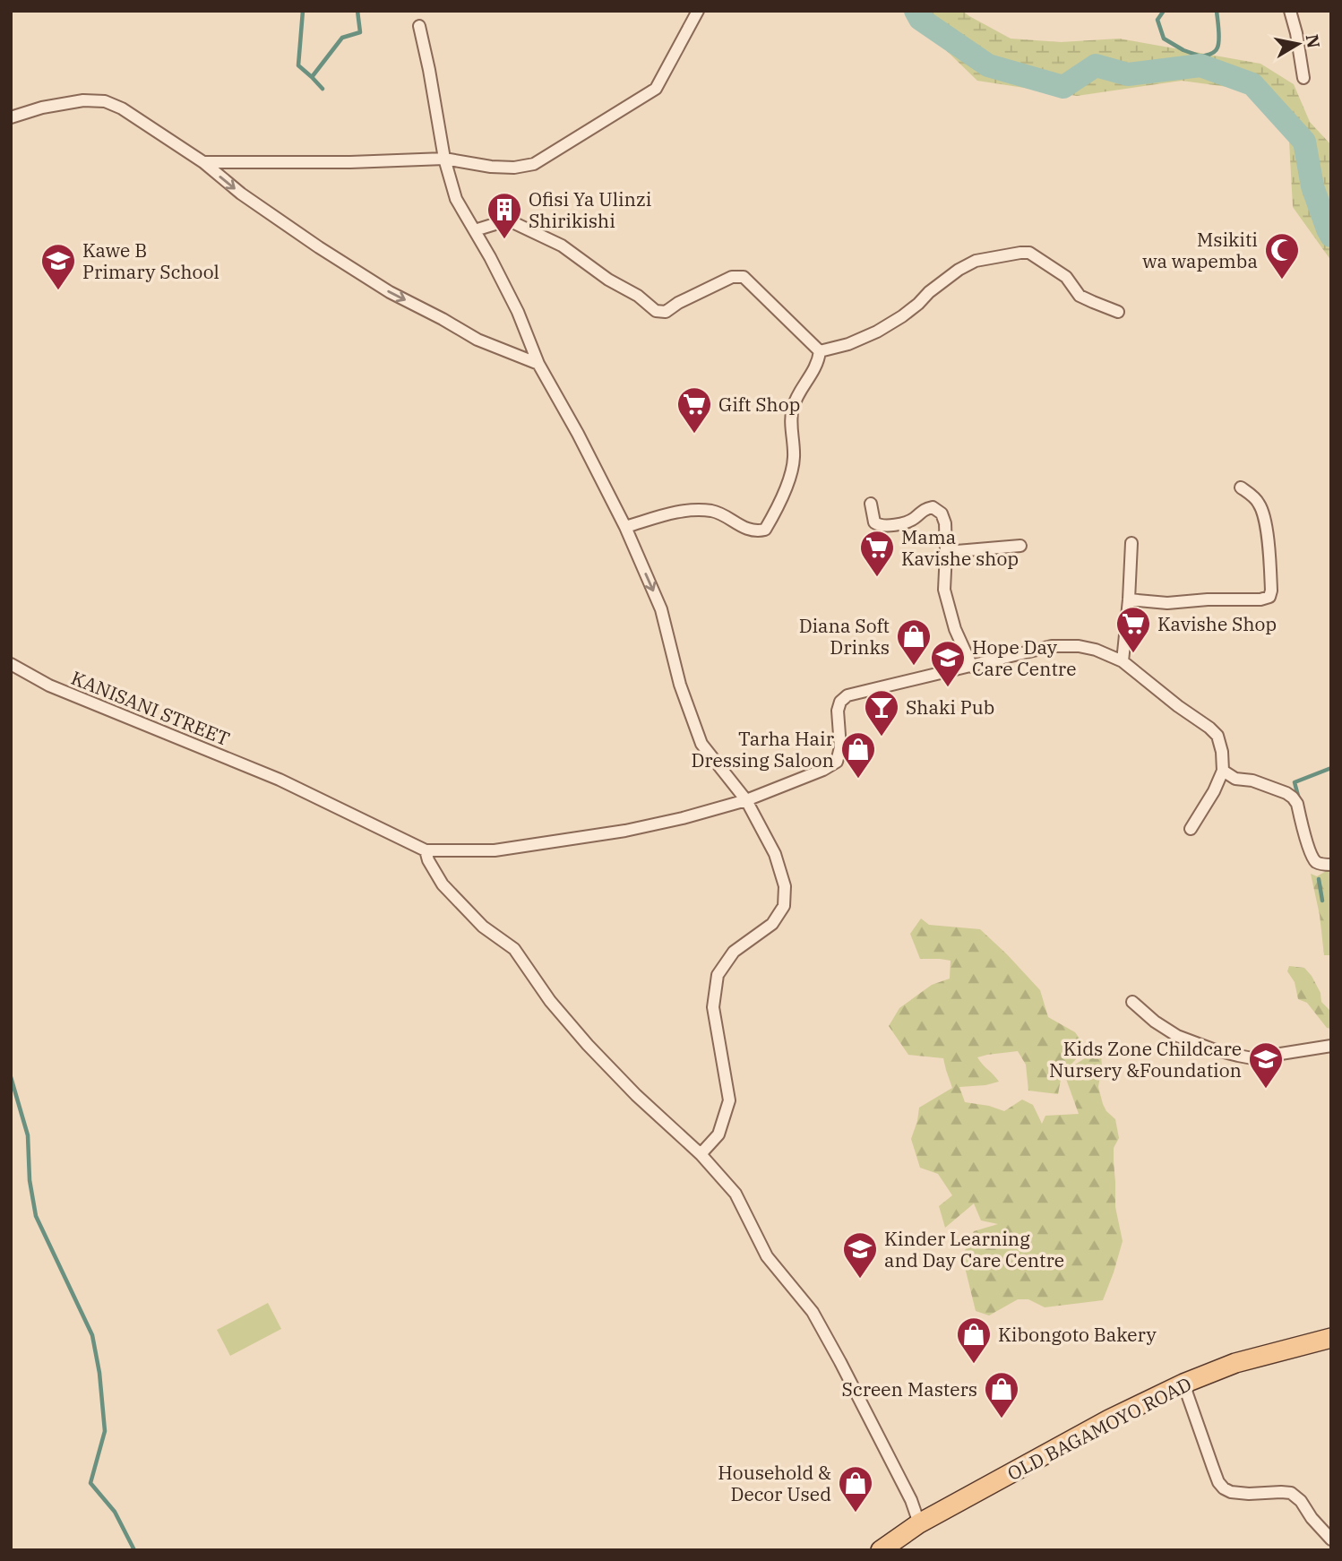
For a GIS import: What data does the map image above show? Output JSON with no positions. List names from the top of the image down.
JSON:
{
  "streets": {
    "main road": ["OLD BAGAMOYO ROAD"],
    "street": ["KANISANI STREET"]
  },
  "places": {
    "building": ["Ofisi Ya Ulinzi Shirikishi"],
    "mosque": ["Msikiti wa wapemba"],
    "school or university": [
      "Kawe B Primary School",
      "Hope Day Care Centre",
      "Kids Zone Childcare Nursery &Foundation",
      "Kinder Learning and Day Care Centre"
    ],
    "supermarket": ["Gift Shop", "Mama Kavishe shop", "Kavishe Shop"],
    "shop": [
      "Diana Soft Drinks",
      "Tarha Hair Dressing Saloon",
      "Kibongoto Bakery",
      "Screen Masters",
      "Household & Decor Used"
    ],
    "bar": ["Shaki Pub"]
  },
  "north": "right"
}
